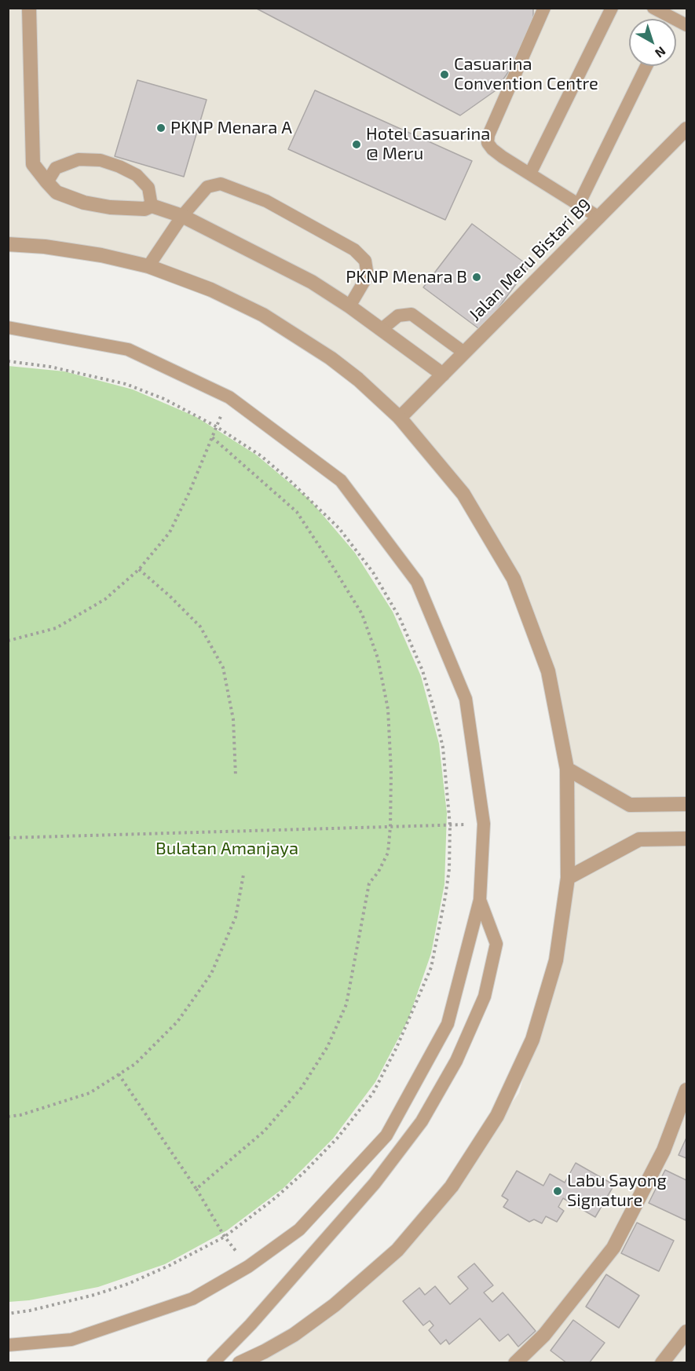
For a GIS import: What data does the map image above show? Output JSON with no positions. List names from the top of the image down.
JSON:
{
  "streets": {
    "street": ["Jalan Meru Bistari B9"]
  },
  "parks": ["Bulatan Amanjaya"],
  "places": [
    "Casuarina Convention Centre",
    "PKNP Menara A",
    "Hotel Casuarina @ Meru",
    "PKNP Menara B",
    "Labu Sayong Signature"
  ],
  "north": "bottom right"
}
